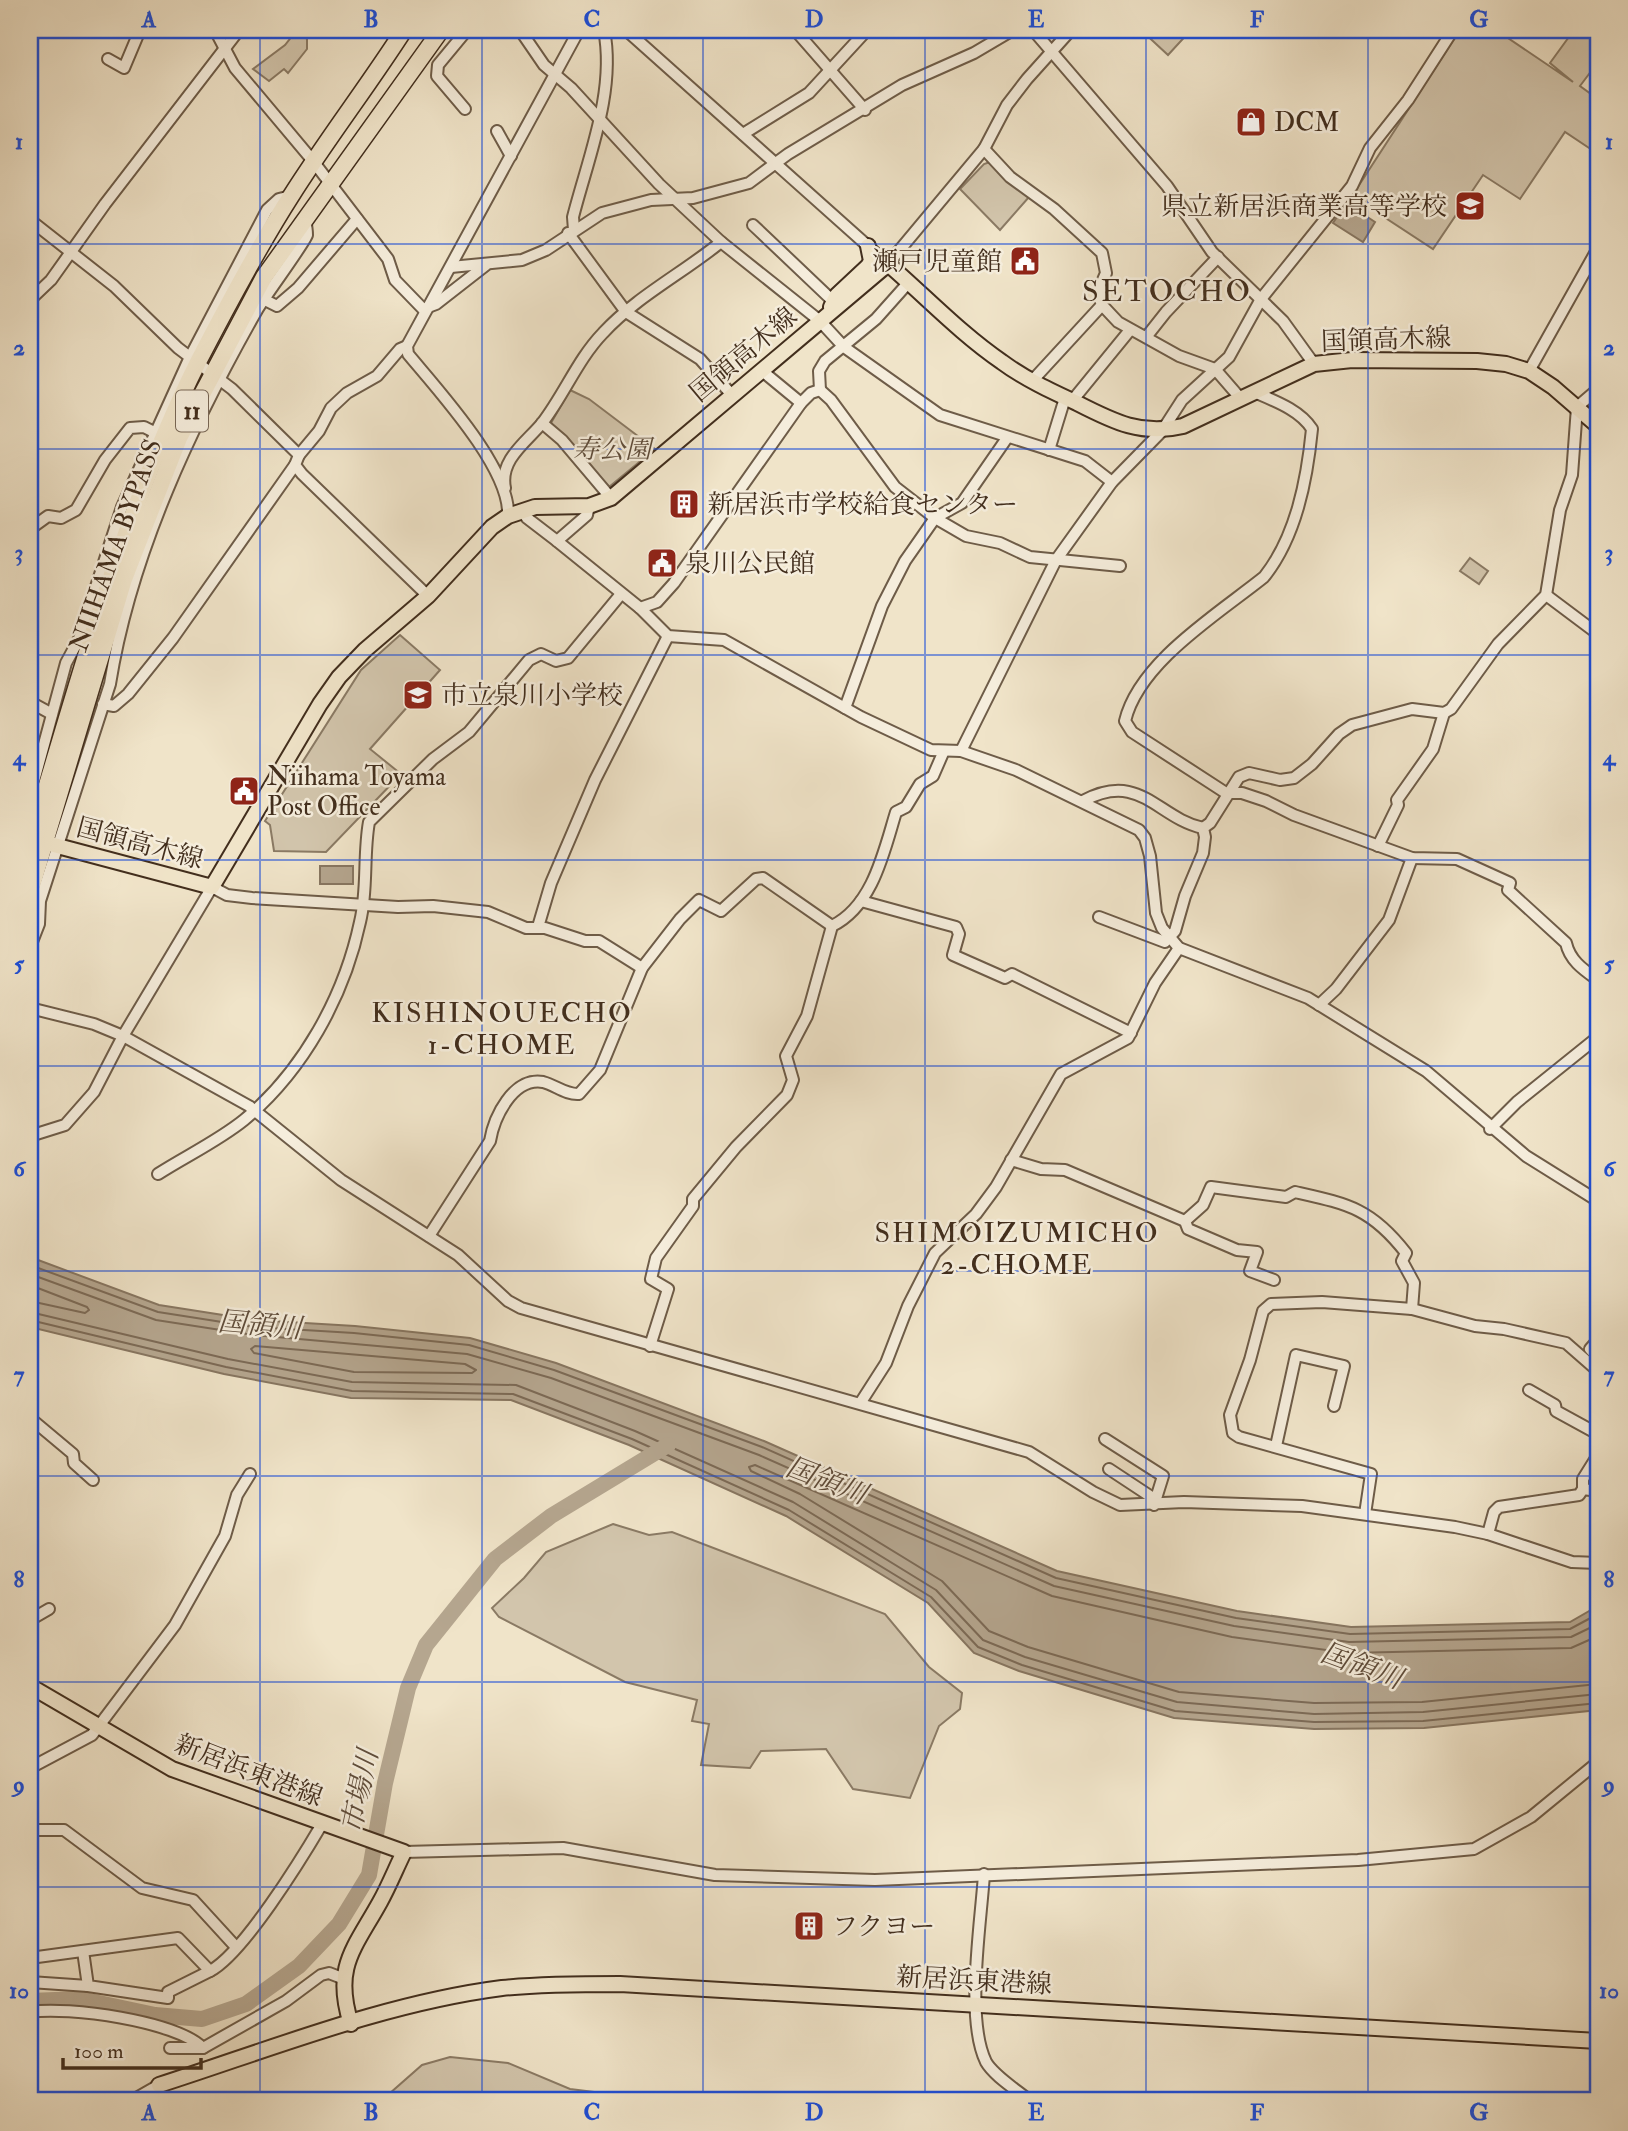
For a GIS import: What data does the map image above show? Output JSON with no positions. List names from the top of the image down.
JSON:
{
  "streets": {
    "highway": ["11", "NIIHAMA BYPASS"],
    "main road": ["国領高木線", "新居浜東港線"]
  },
  "crossings": [
    ["国領高木線", "NIIHAMA BYPASS"]
  ],
  "districts": ["SETOCHO", "KISHINOUECHO 1-CHOME", "SHIMOIZUMICHO 2-CHOME"],
  "water": ["国領川", "市場川"],
  "parks": ["寿公園"],
  "places": {
    "shop": ["DCM"],
    "school or university": ["県立新居浜商業高等学校", "市立泉川小学校"],
    "public building": ["瀬戸児童館", "泉川公民館", "Niihama Toyama Post Office"],
    "building": ["新居浜市学校給食センター", "フクヨー"]
  },
  "scale_bar": "100 m",
  "grid": {
    "columns": [
      "A",
      "B",
      "C",
      "D",
      "E",
      "F",
      "G"
    ],
    "rows": [
      "1",
      "2",
      "3",
      "4",
      "5",
      "6",
      "7",
      "8",
      "9",
      "10"
    ]
  }
}
